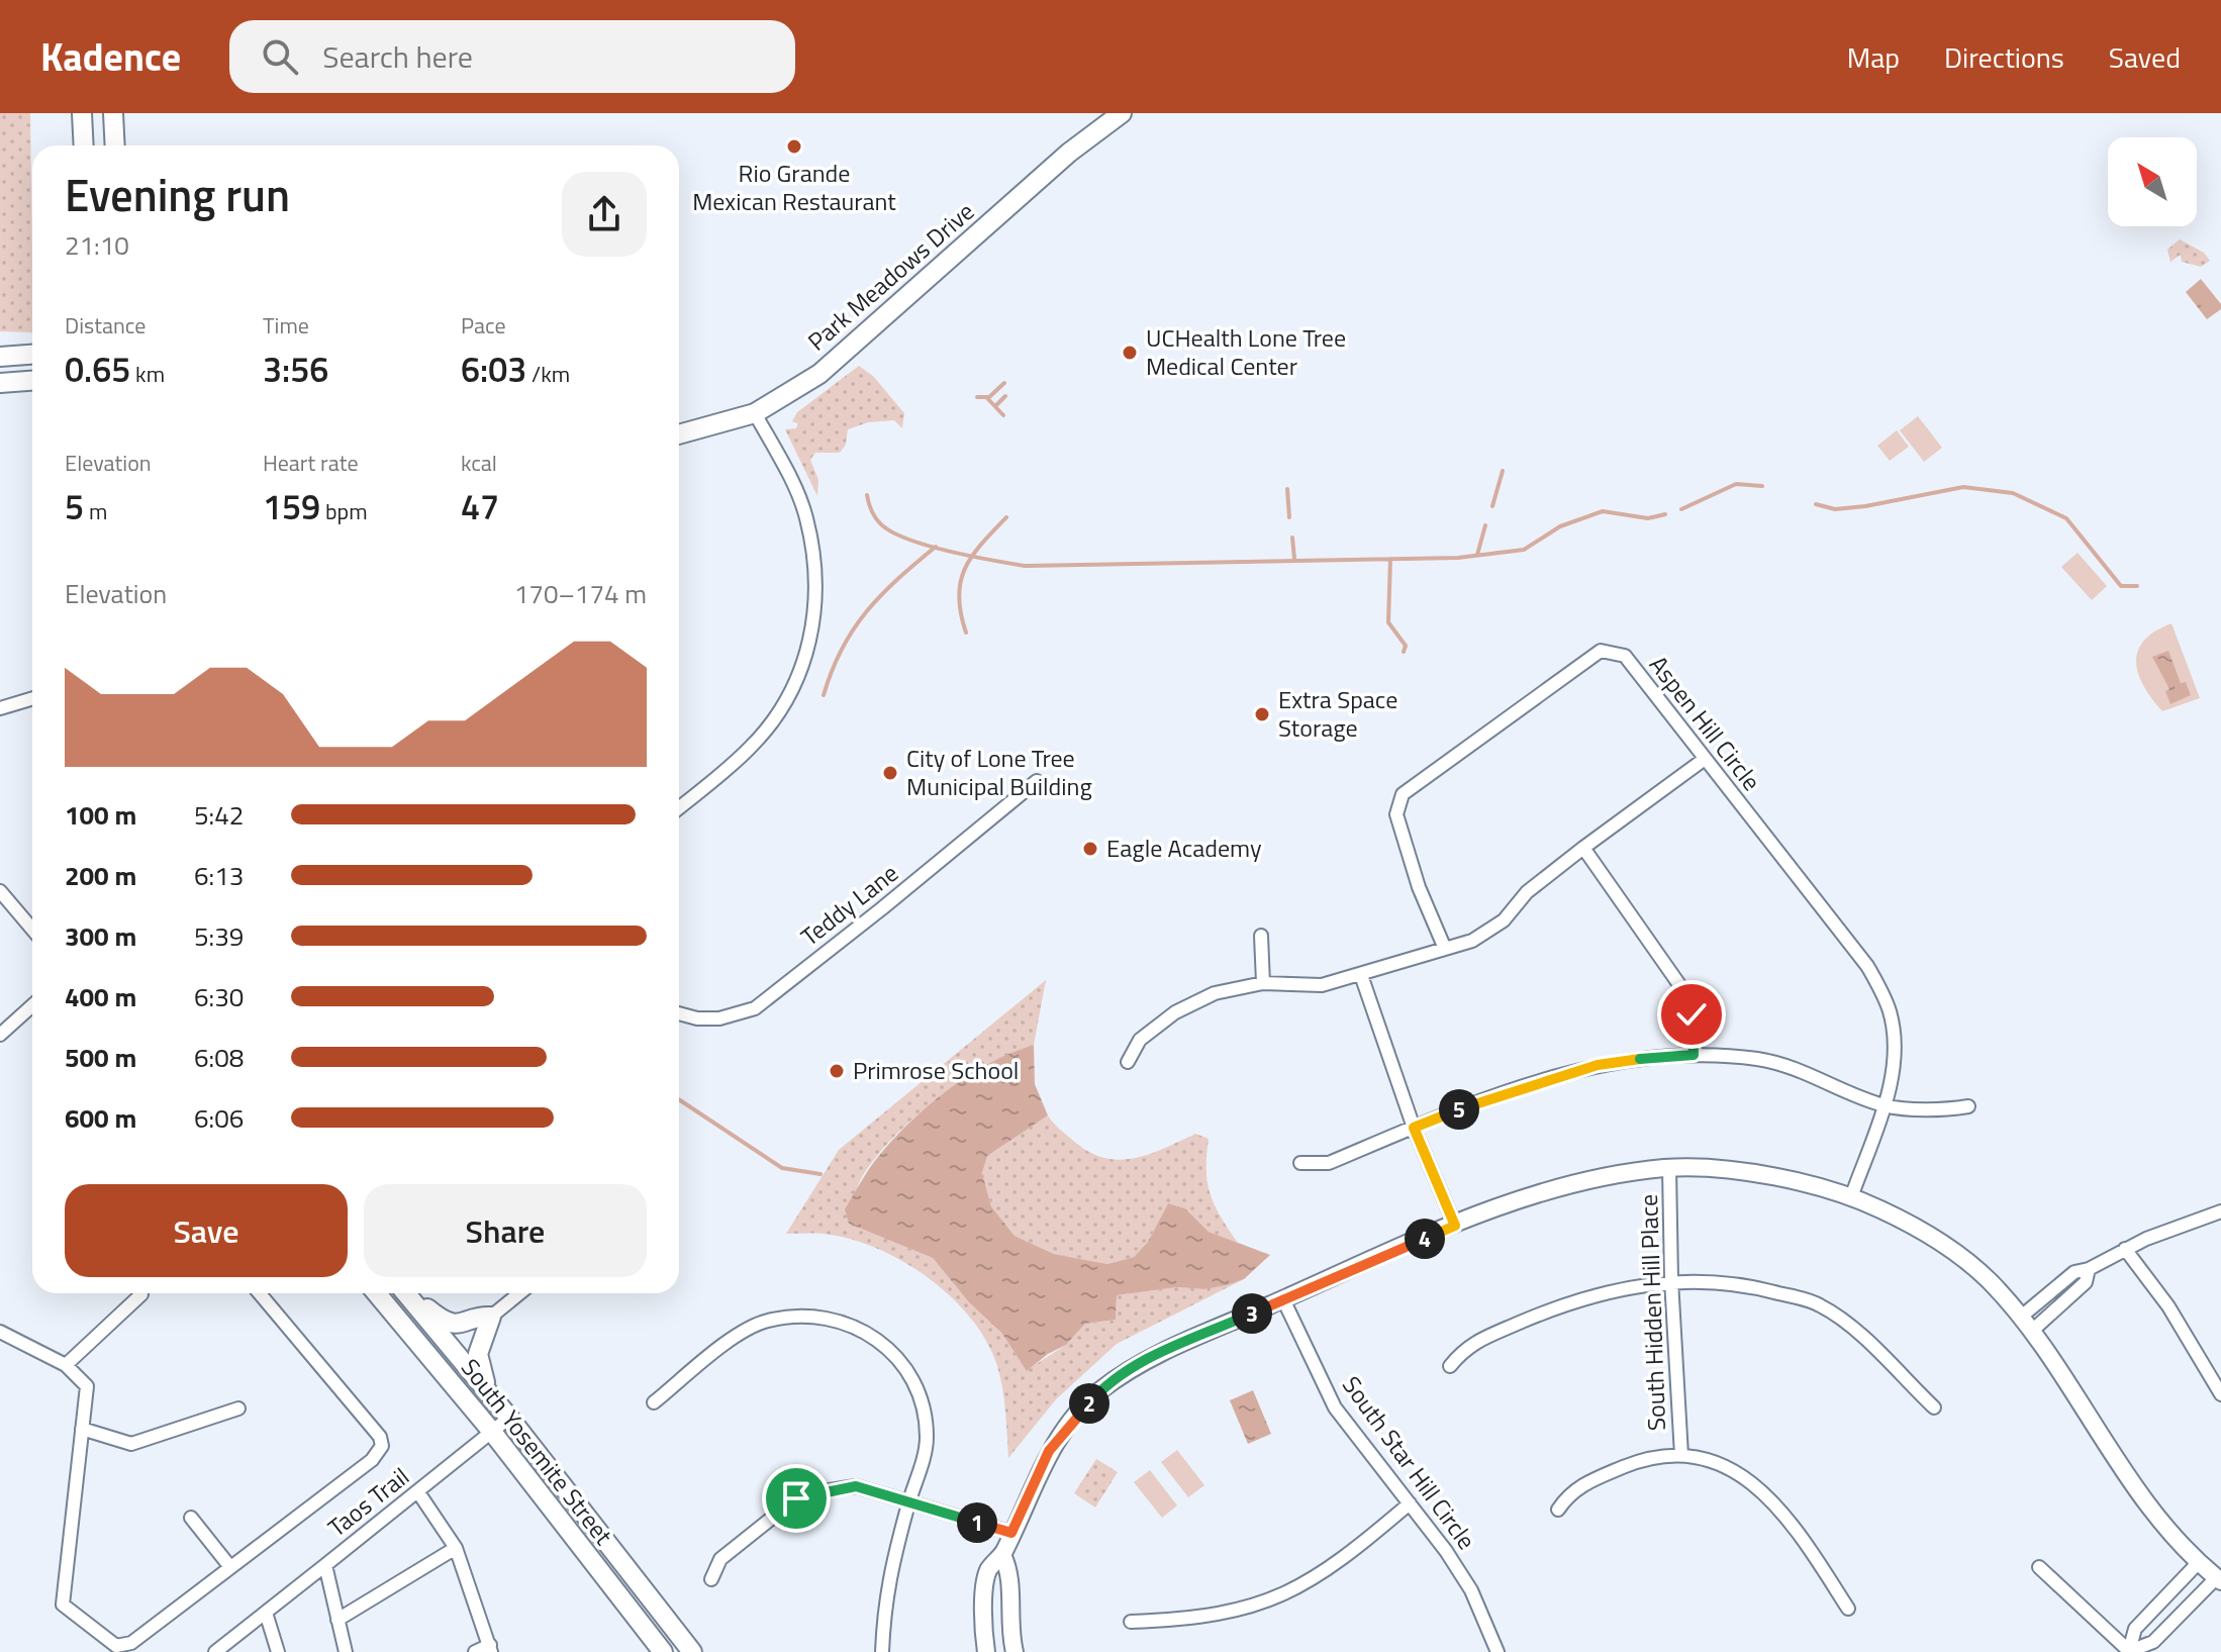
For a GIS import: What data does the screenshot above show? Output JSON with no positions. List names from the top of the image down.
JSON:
{
  "streets": {
    "main road": ["Park Meadows Drive", "South Yosemite Street"],
    "street": [
      "Aspen Hill Circle",
      "Teddy Lane",
      "South Hidden Hill Place",
      "South Star Hill Circle",
      "Taos Trail"
    ]
  },
  "crossings": [
    ["South Yosemite Street", "Taos Trail"]
  ],
  "places": [
    "Rio Grande Mexican Restaurant",
    "UCHealth Lone Tree Medical Center",
    "Extra Space Storage",
    "City of Lone Tree Municipal Building",
    "Eagle Academy",
    "Primrose School"
  ],
  "north": "top left",
  "page": {
    "header": "Kadence",
    "search": "Search here",
    "nav": ["Map", "Directions", "Saved"],
    "heading": ["Evening run", "21:10"],
    "stats": [
      ["Distance", "0.65 km"],
      ["Time", "3:56"],
      ["Pace", "6:03 /km"],
      ["Elevation", "5 m"],
      ["Heart rate", "159 bpm"],
      ["kcal", "47"]
    ],
    "chart": ["Elevation", "170–174 m"],
    "list": [
      {
        "name": "100 m",
        "note": "5:42"
      },
      {
        "name": "200 m",
        "note": "6:13"
      },
      {
        "name": "300 m",
        "note": "5:39"
      },
      {
        "name": "400 m",
        "note": "6:30"
      },
      {
        "name": "500 m",
        "note": "6:08"
      },
      {
        "name": "600 m",
        "note": "6:06"
      }
    ],
    "pins": [
      "5",
      "4",
      "3",
      "2",
      "1"
    ],
    "buttons": ["Save", "Share"]
  }
}
